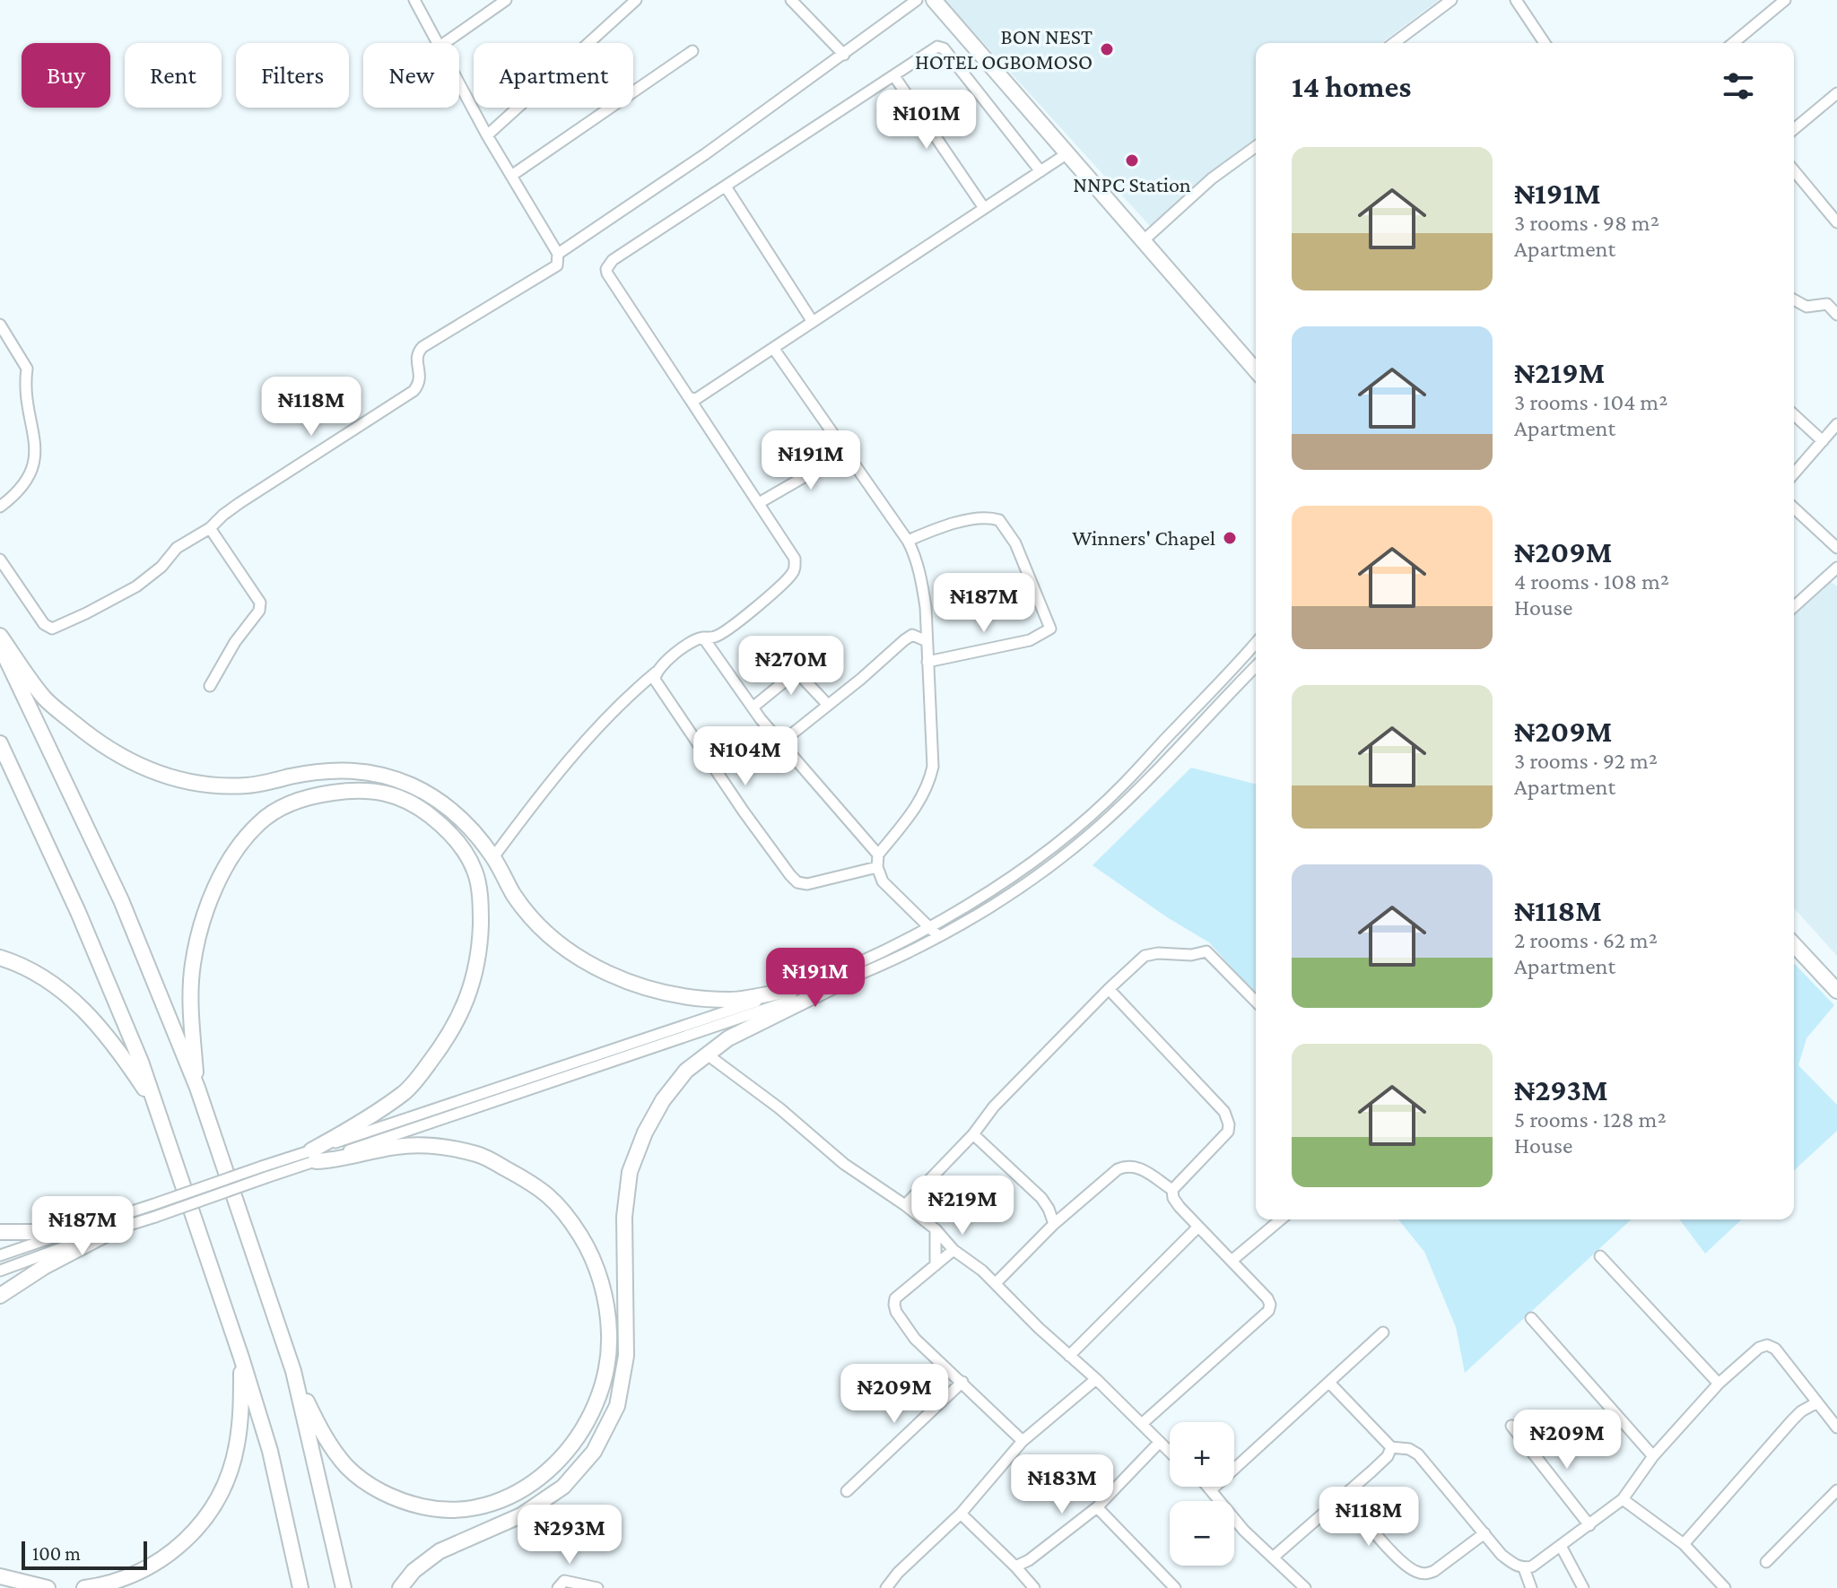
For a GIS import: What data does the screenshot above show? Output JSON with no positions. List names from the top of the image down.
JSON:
{
  "places": ["BON NEST HOTEL OGBOMOSO", "NNPC Station", "Winners' Chapel"],
  "scale_bar": "100 m",
  "page": {
    "chip": [
      "Buy",
      "Rent",
      "Filters",
      "New",
      "Apartment"
    ],
    "heading": "14 homes",
    "price": [
      "₦101M",
      "₦118M",
      "₦191M",
      "₦187M",
      "₦270M",
      "₦104M",
      "₦191M",
      "₦219M",
      "₦187M",
      "₦209M",
      "₦209M",
      "₦183M",
      "₦118M",
      "₦293M"
    ],
    "list": [
      {
        "name": "₦191M",
        "note": "3 rooms · 98 m² · Apartment"
      },
      {
        "name": "₦219M",
        "note": "3 rooms · 104 m² · Apartment"
      },
      {
        "name": "₦209M",
        "note": "4 rooms · 108 m² · House"
      },
      {
        "name": "₦209M",
        "note": "3 rooms · 92 m² · Apartment"
      },
      {
        "name": "₦118M",
        "note": "2 rooms · 62 m² · Apartment"
      },
      {
        "name": "₦293M",
        "note": "5 rooms · 128 m² · House"
      }
    ],
    "map_buttons": ["+", "−"],
    "scale": "100 m"
  }
}
